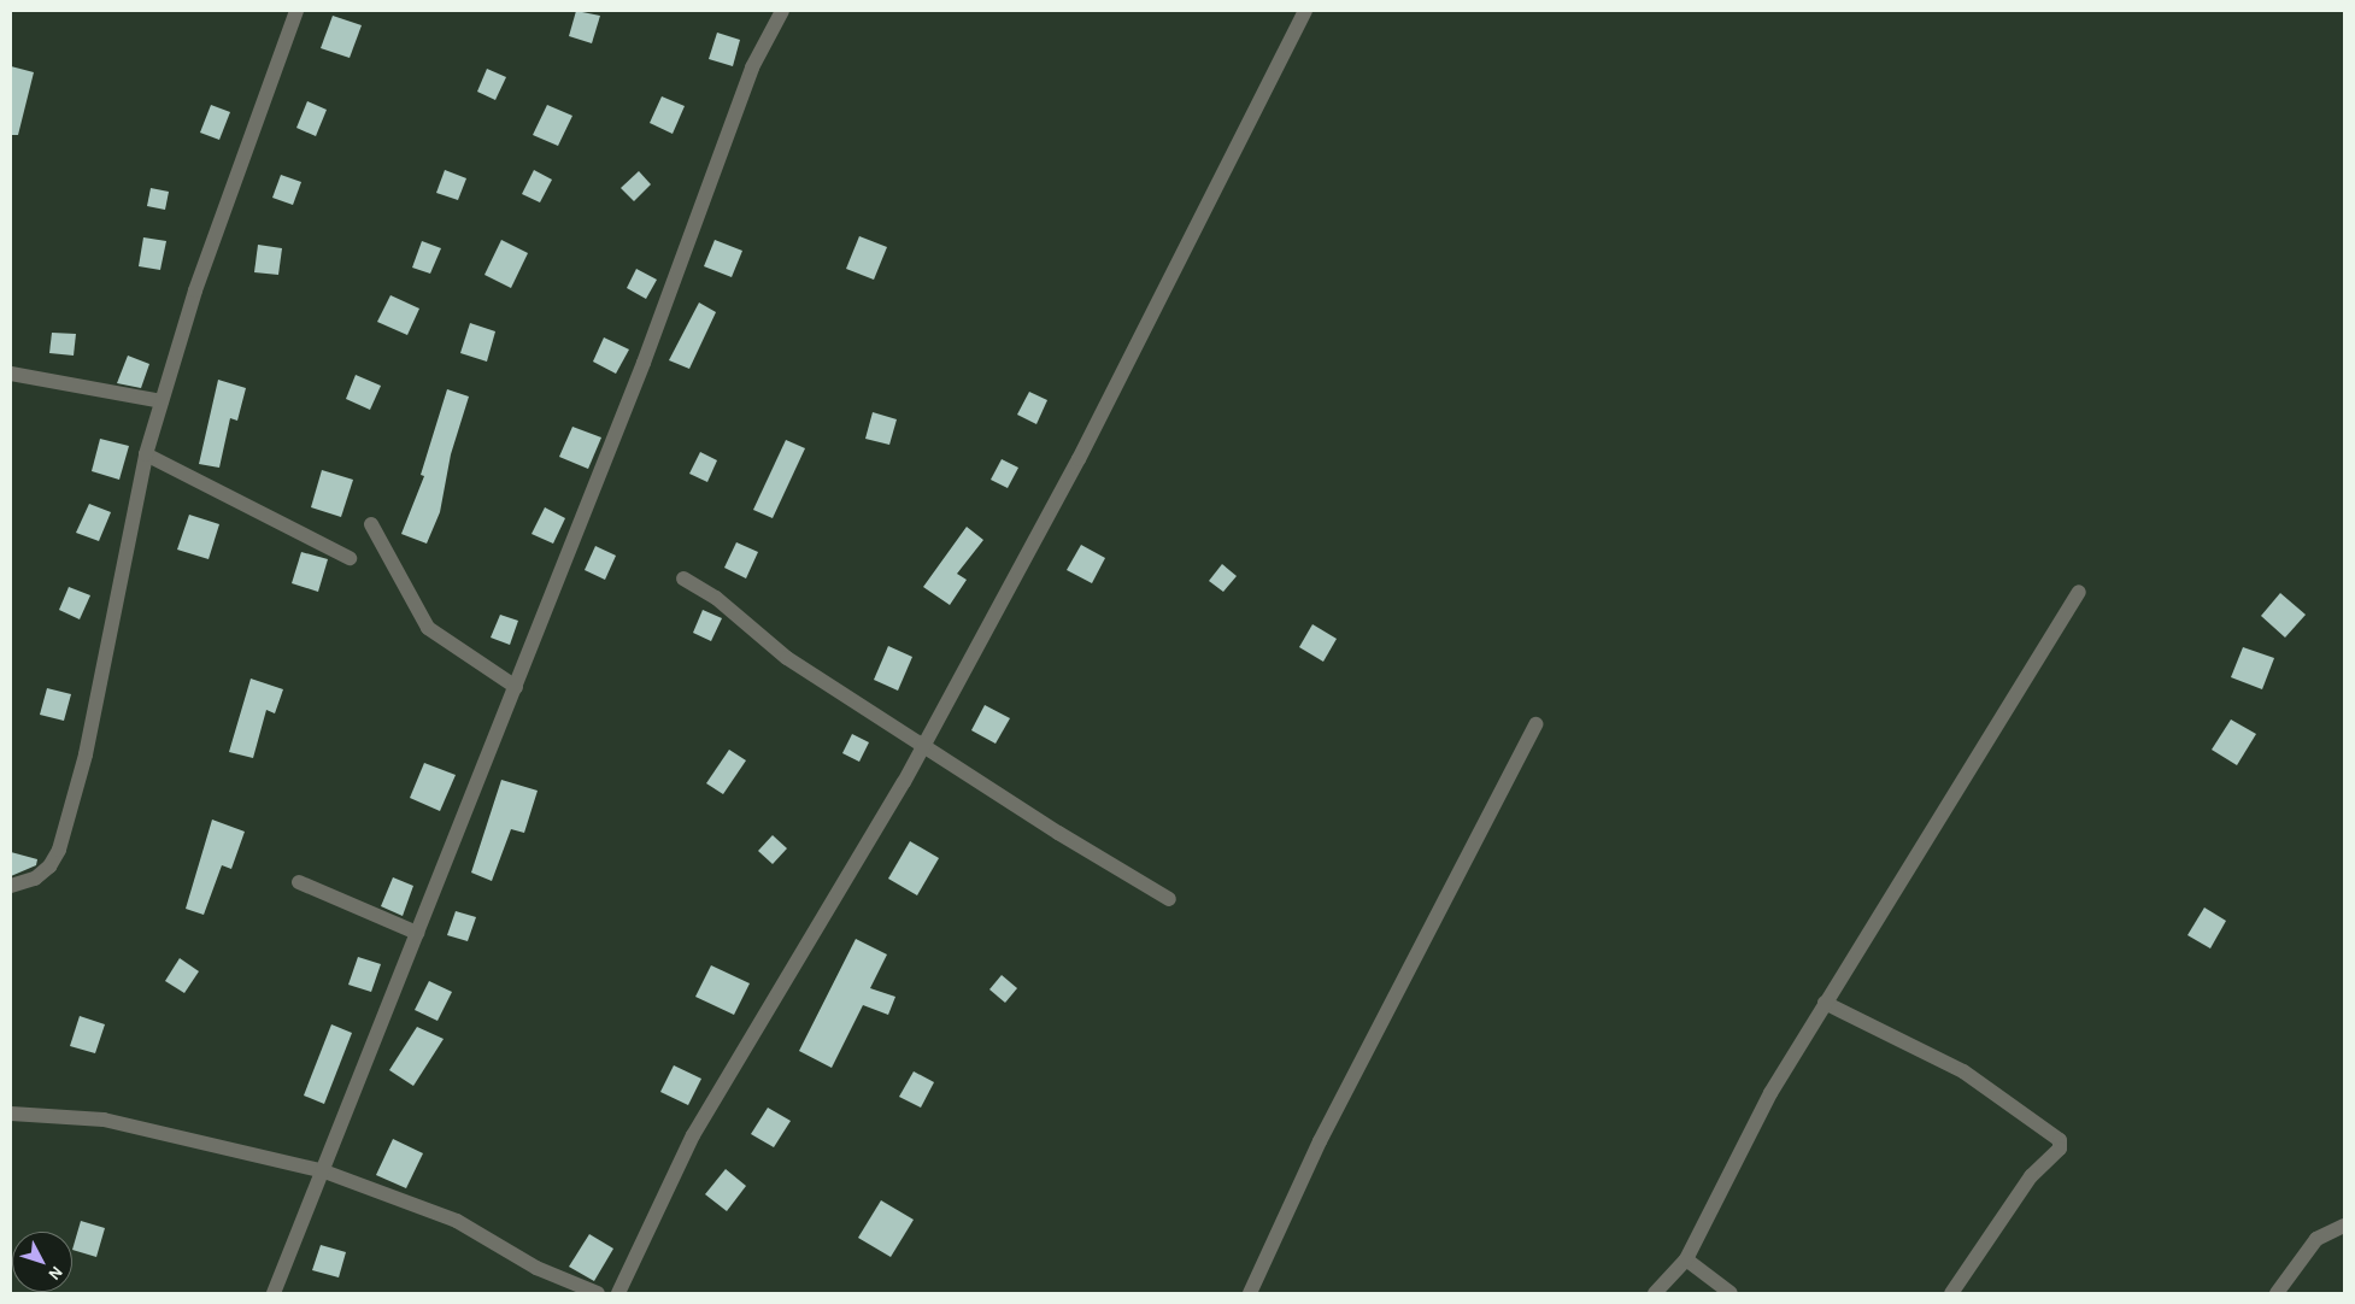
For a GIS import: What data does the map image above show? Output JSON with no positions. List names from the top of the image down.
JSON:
{
  "north": "bottom right"
}
